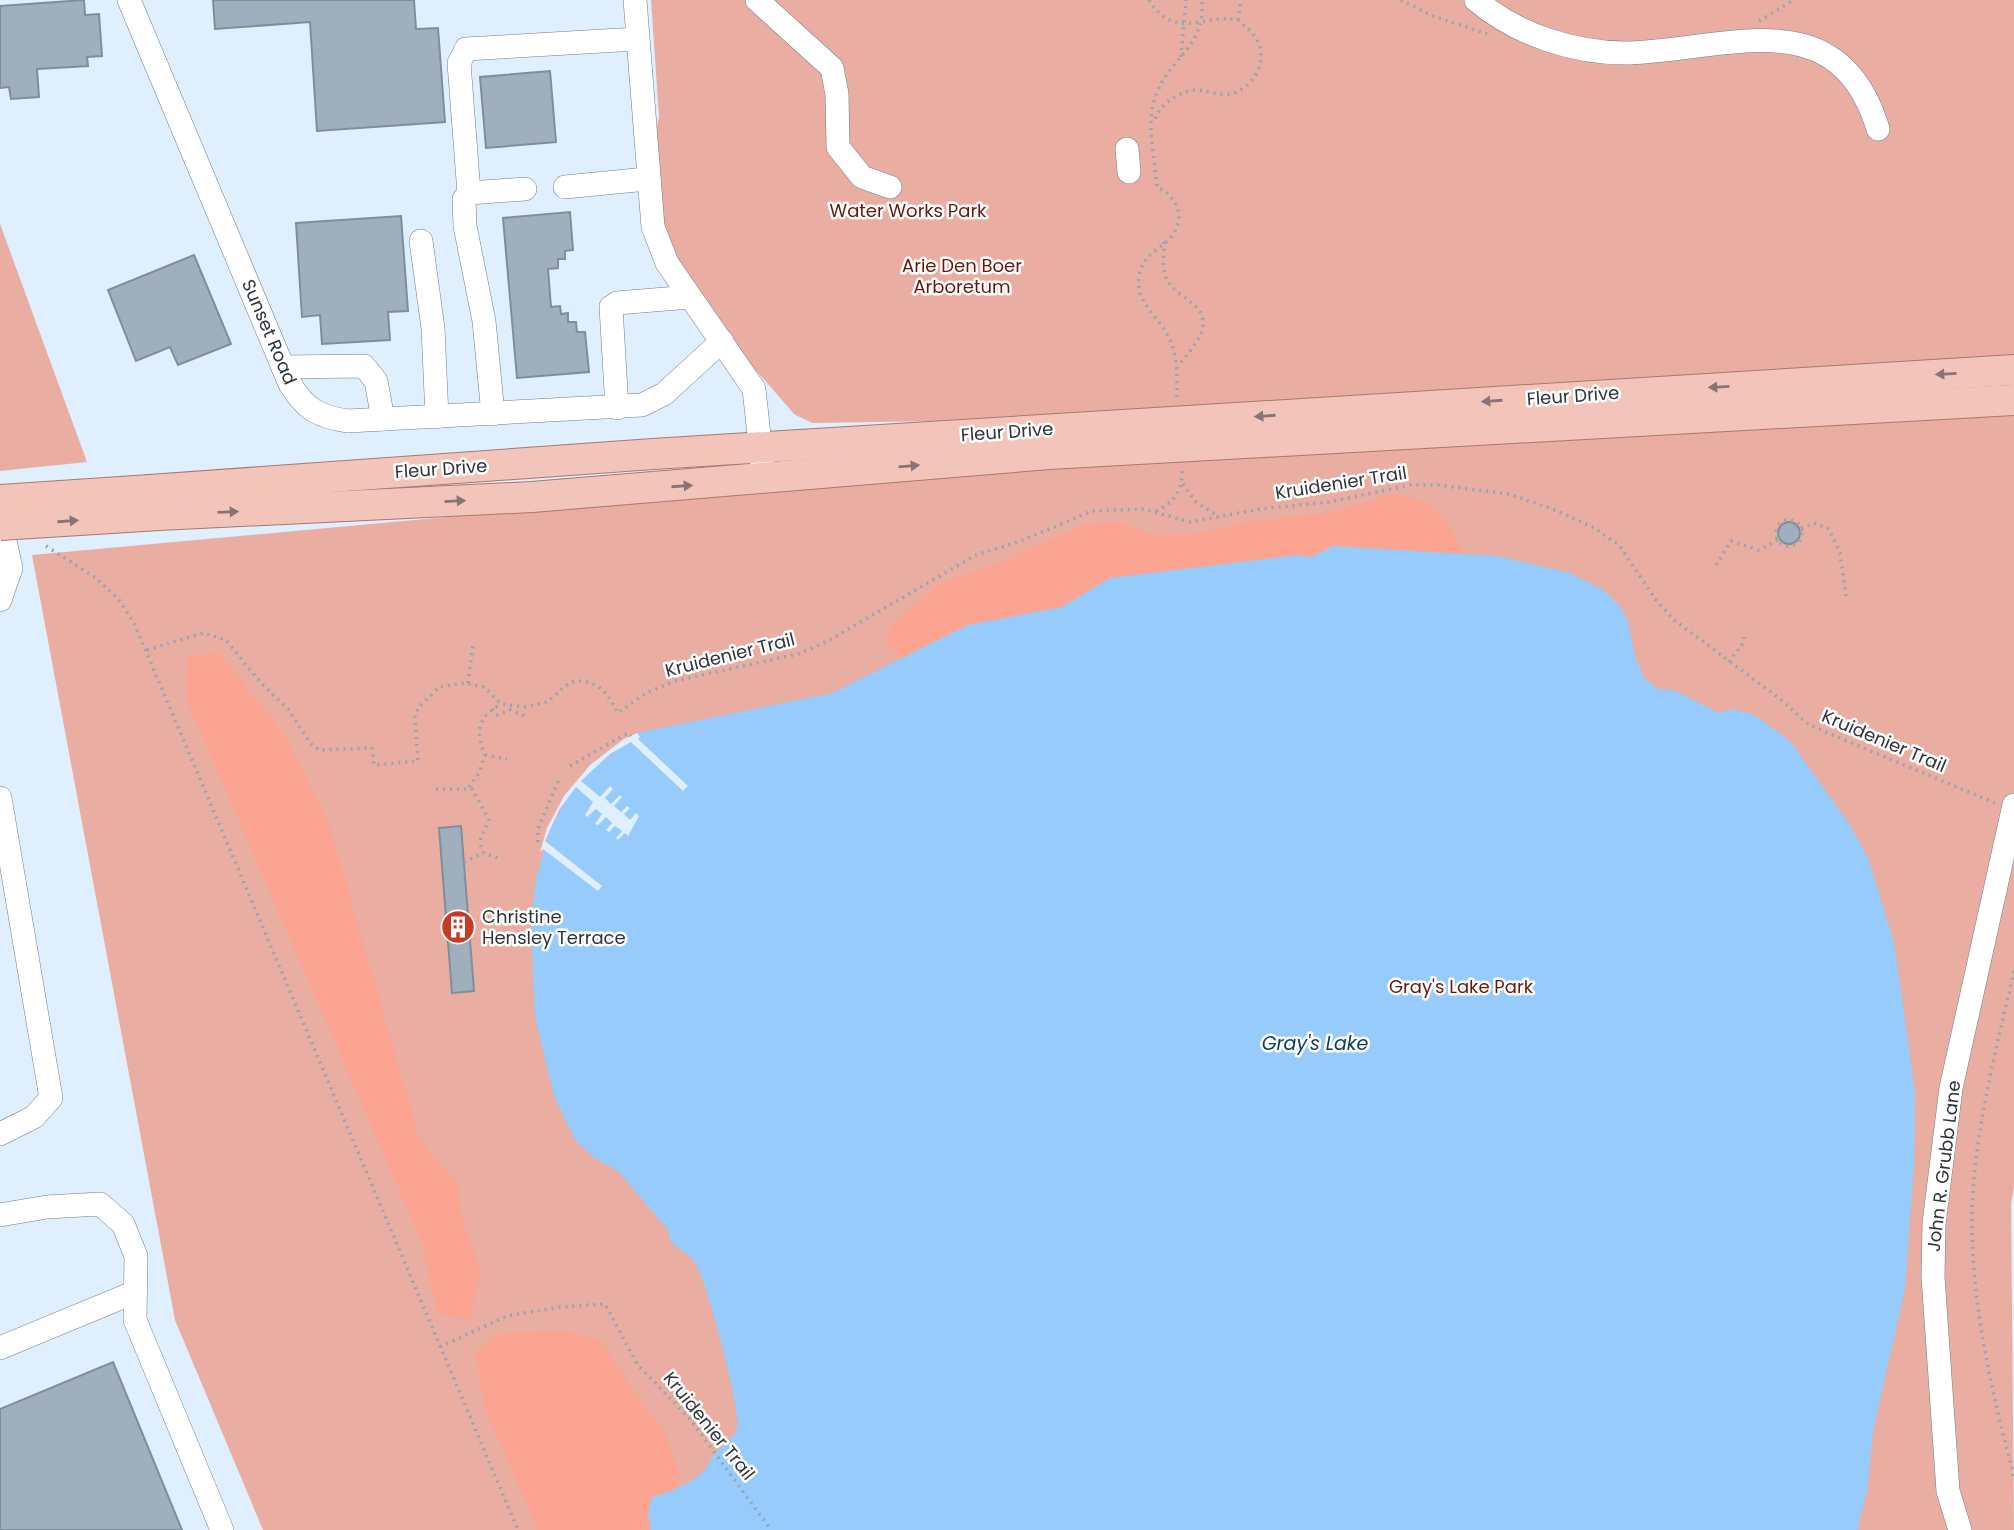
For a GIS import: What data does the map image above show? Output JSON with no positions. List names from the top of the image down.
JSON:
{
  "streets": {
    "main road": ["Fleur Drive"],
    "street": ["Sunset Road", "John R. Grubb Lane"],
    "path": ["Kruidenier Trail"]
  },
  "crossings": [
    ["Kruidenier Trail", "John R. Grubb Lane"]
  ],
  "water": ["Gray's Lake"],
  "parks": ["Water Works Park", "Arie Den Boer Arboretum", "Gray's Lake Park"],
  "places": {
    "building": ["Christine Hensley Terrace"]
  }
}
